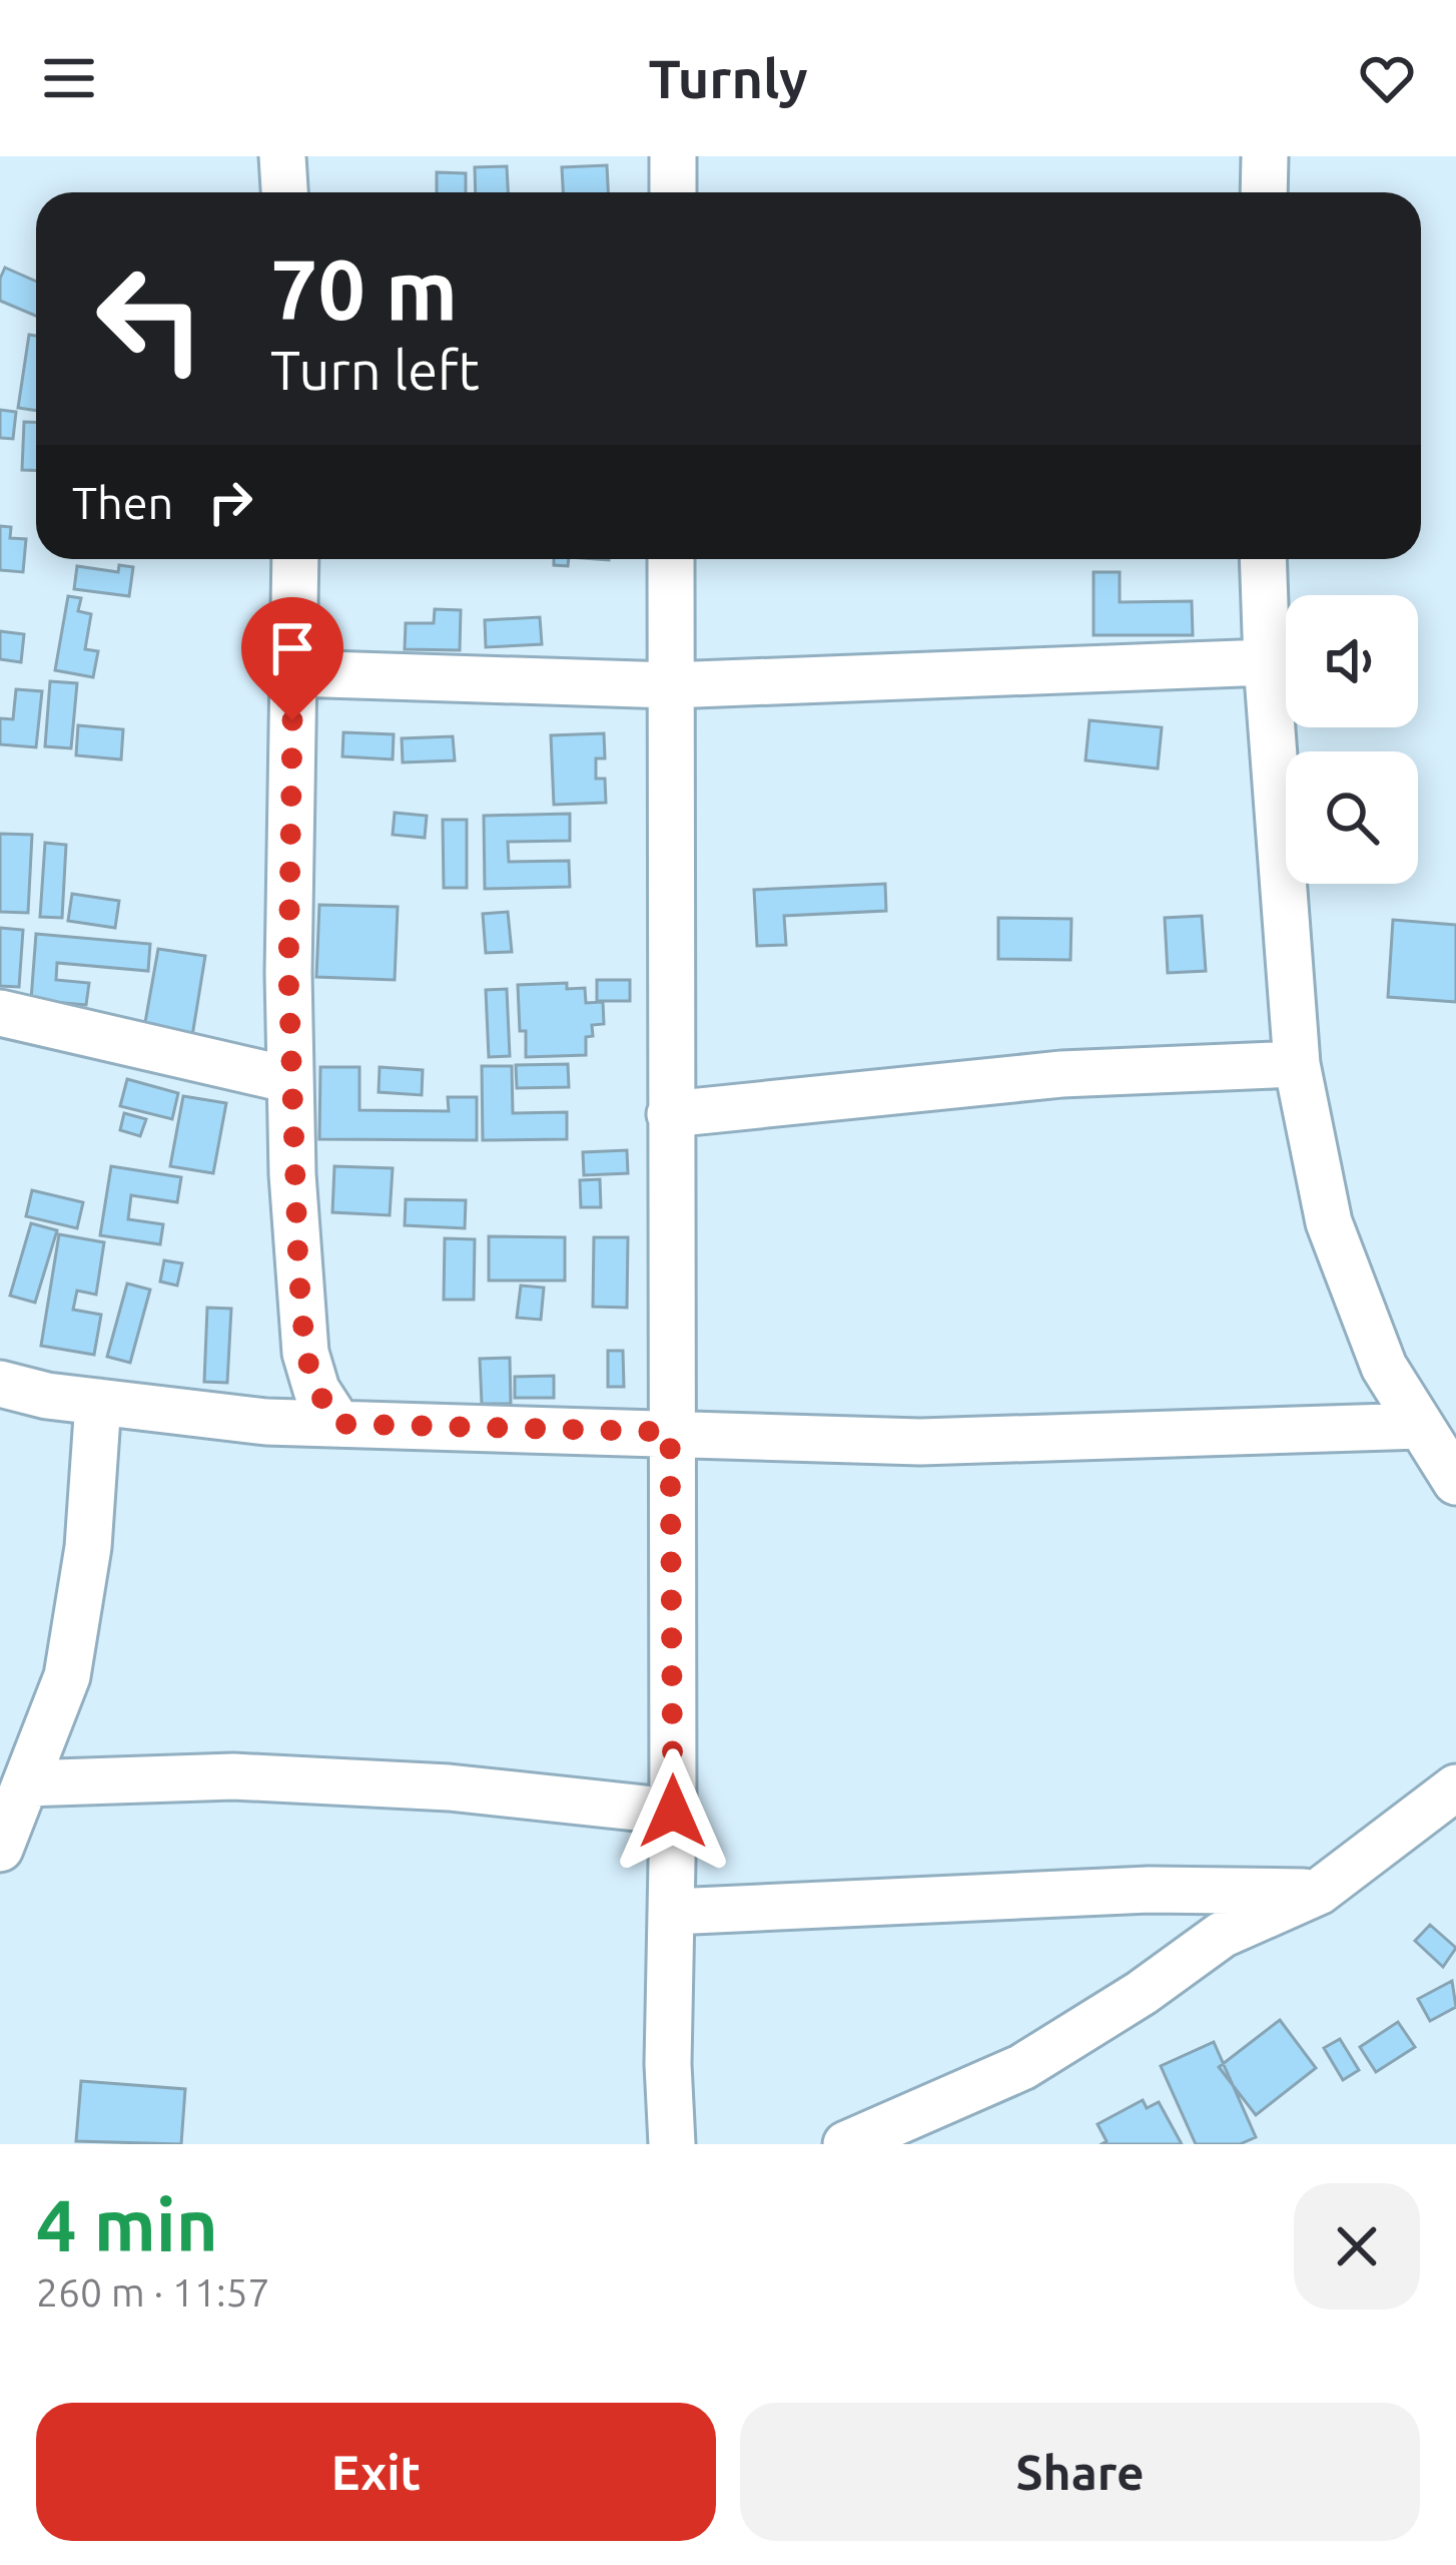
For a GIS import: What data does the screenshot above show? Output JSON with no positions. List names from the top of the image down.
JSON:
{
  "page": {
    "header": "Turnly",
    "turn": ["70 m", "Turn left"],
    "then": "Then",
    "heading": ["4 min", "260 m · 11:57"],
    "buttons": ["Exit", "Share"]
  }
}
